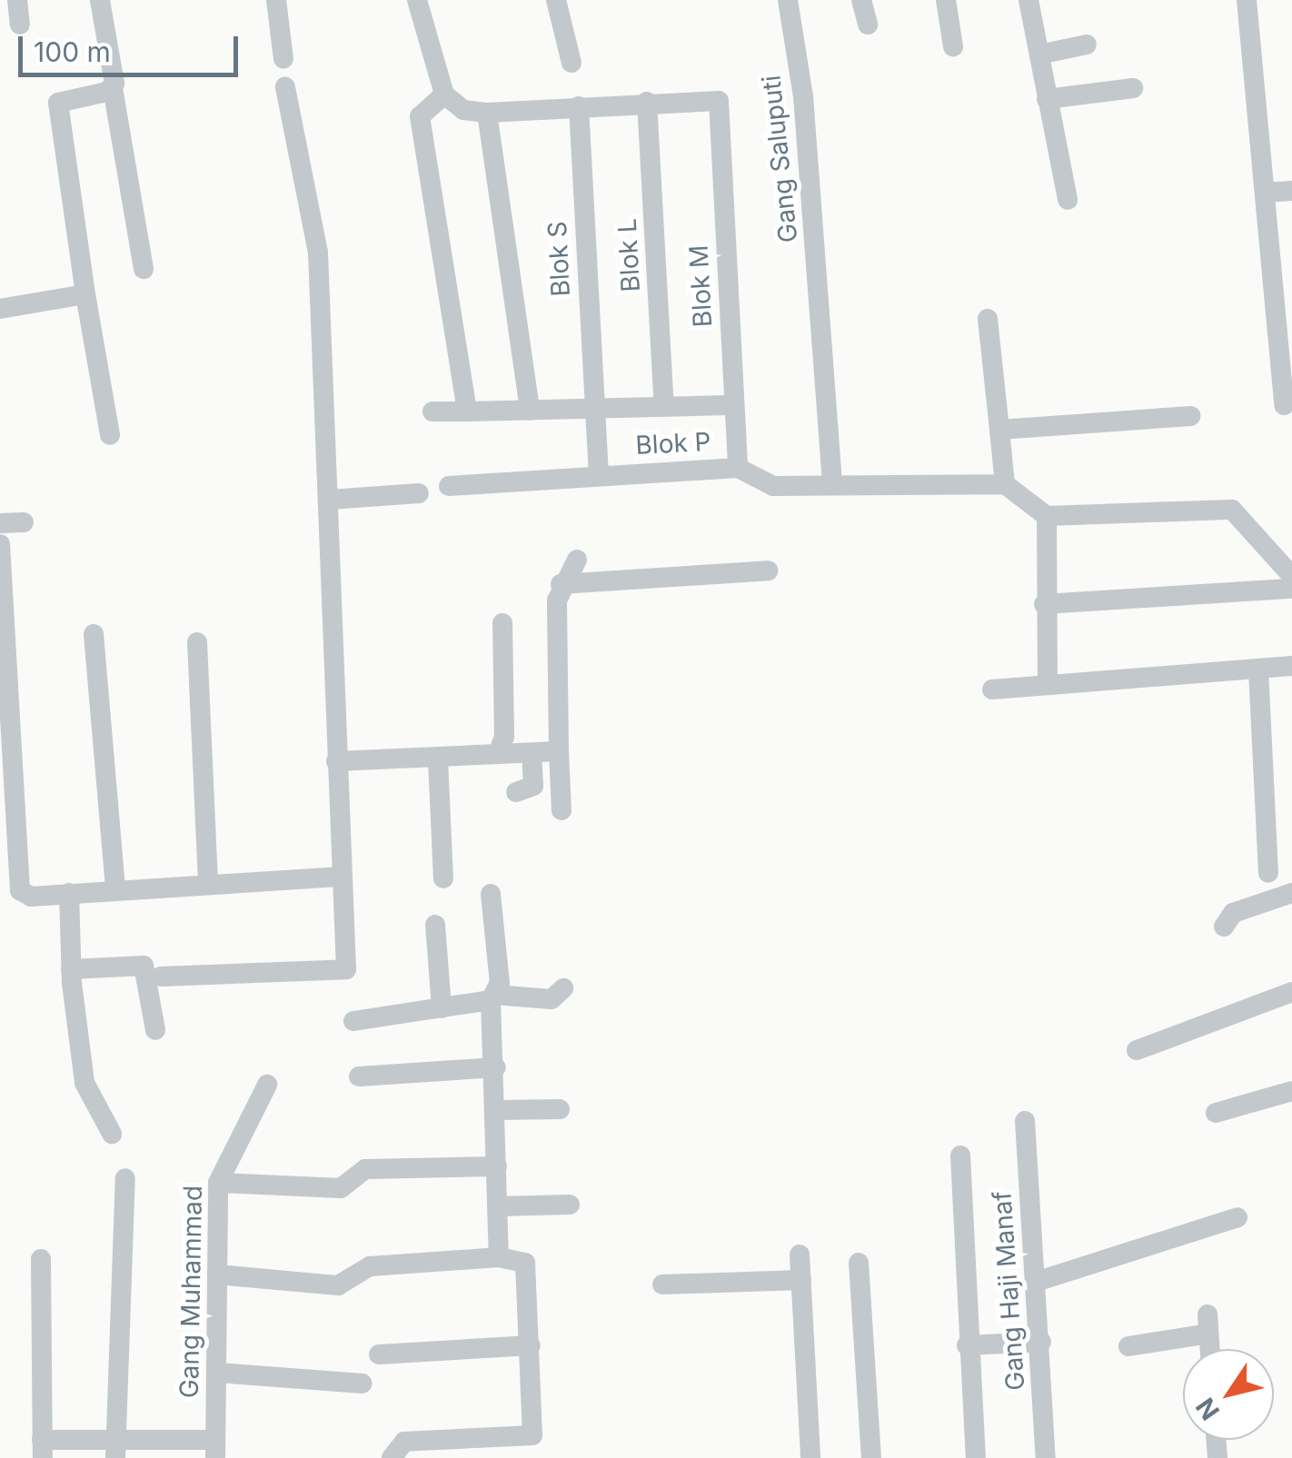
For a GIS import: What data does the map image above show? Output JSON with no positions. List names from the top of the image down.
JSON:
{
  "streets": {
    "street": [
      "Gang Saluputi",
      "Blok L",
      "Blok S",
      "Blok M",
      "Blok P",
      "Gang Haji Manaf",
      "Gang Muhammad"
    ]
  },
  "crossings": [
    ["Gang Saluputi", "Blok P"],
    ["Blok L", "Blok M"],
    ["Blok S", "Blok P"],
    ["Blok M", "Blok P"]
  ],
  "scale_bar": "100 m",
  "north": "bottom left"
}
